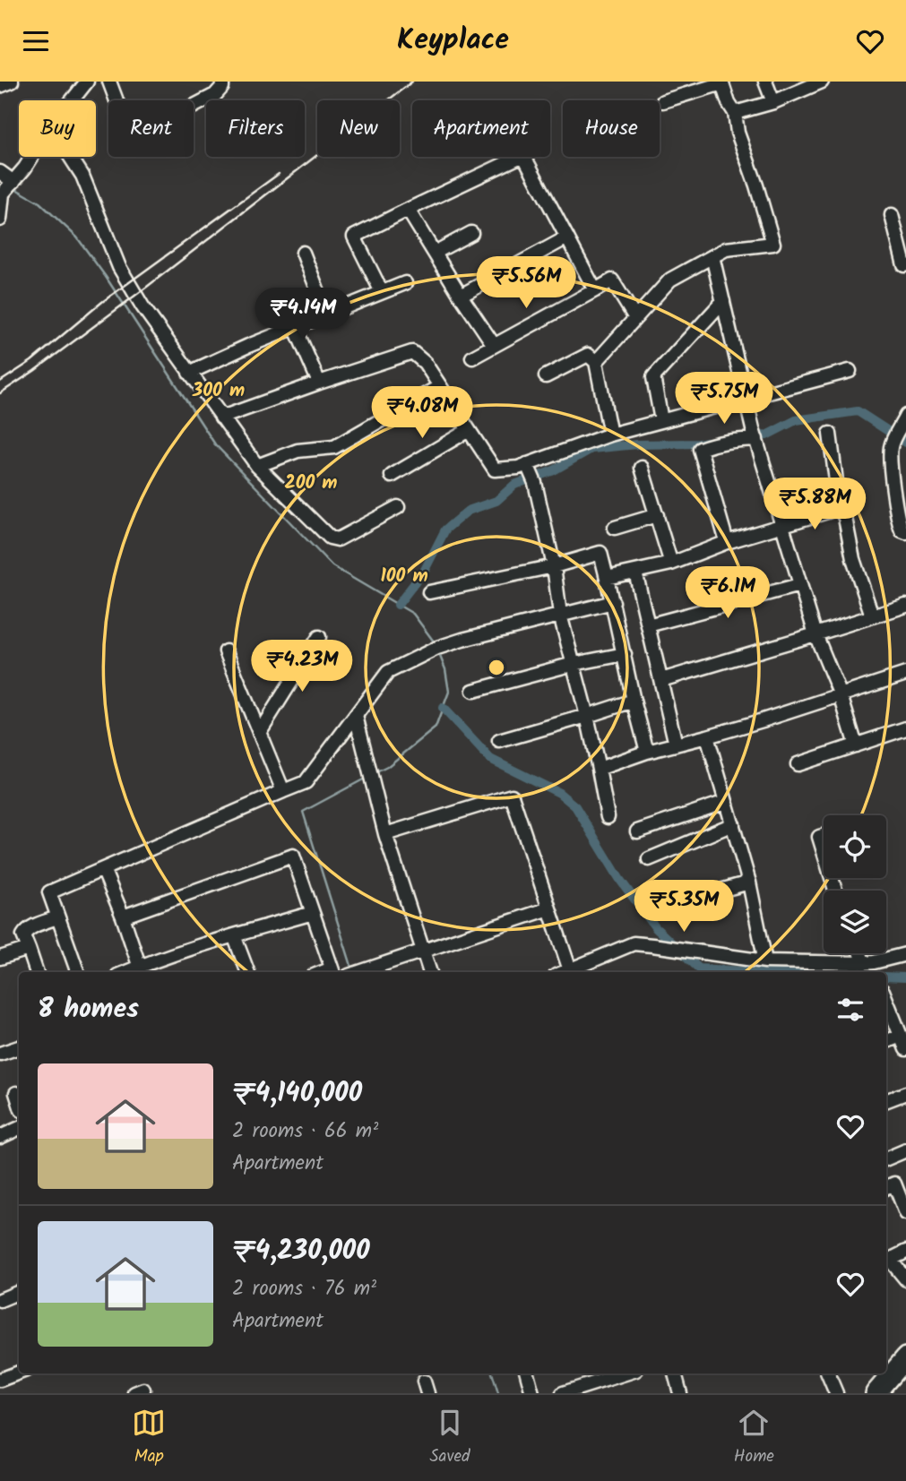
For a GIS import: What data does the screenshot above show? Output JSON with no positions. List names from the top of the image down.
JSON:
{
  "page": {
    "header": "Keyplace",
    "chip": [
      "Buy",
      "Rent",
      "Filters",
      "New",
      "Apartment",
      "House"
    ],
    "price": [
      "₹5.56M",
      "₹4.14M",
      "₹5.75M",
      "₹4.08M",
      "₹5.88M",
      "₹6.1M",
      "₹4.23M",
      "₹5.35M"
    ],
    "heading": "8 homes",
    "list": [
      {
        "name": "₹4,140,000",
        "note": "2 rooms · 66 m² · Apartment"
      },
      {
        "name": "₹4,230,000",
        "note": "2 rooms · 76 m² · Apartment"
      }
    ],
    "tabs": ["Map", "Saved", "Home"]
  },
  "rings": ["300 m", "200 m", "100 m"]
}
